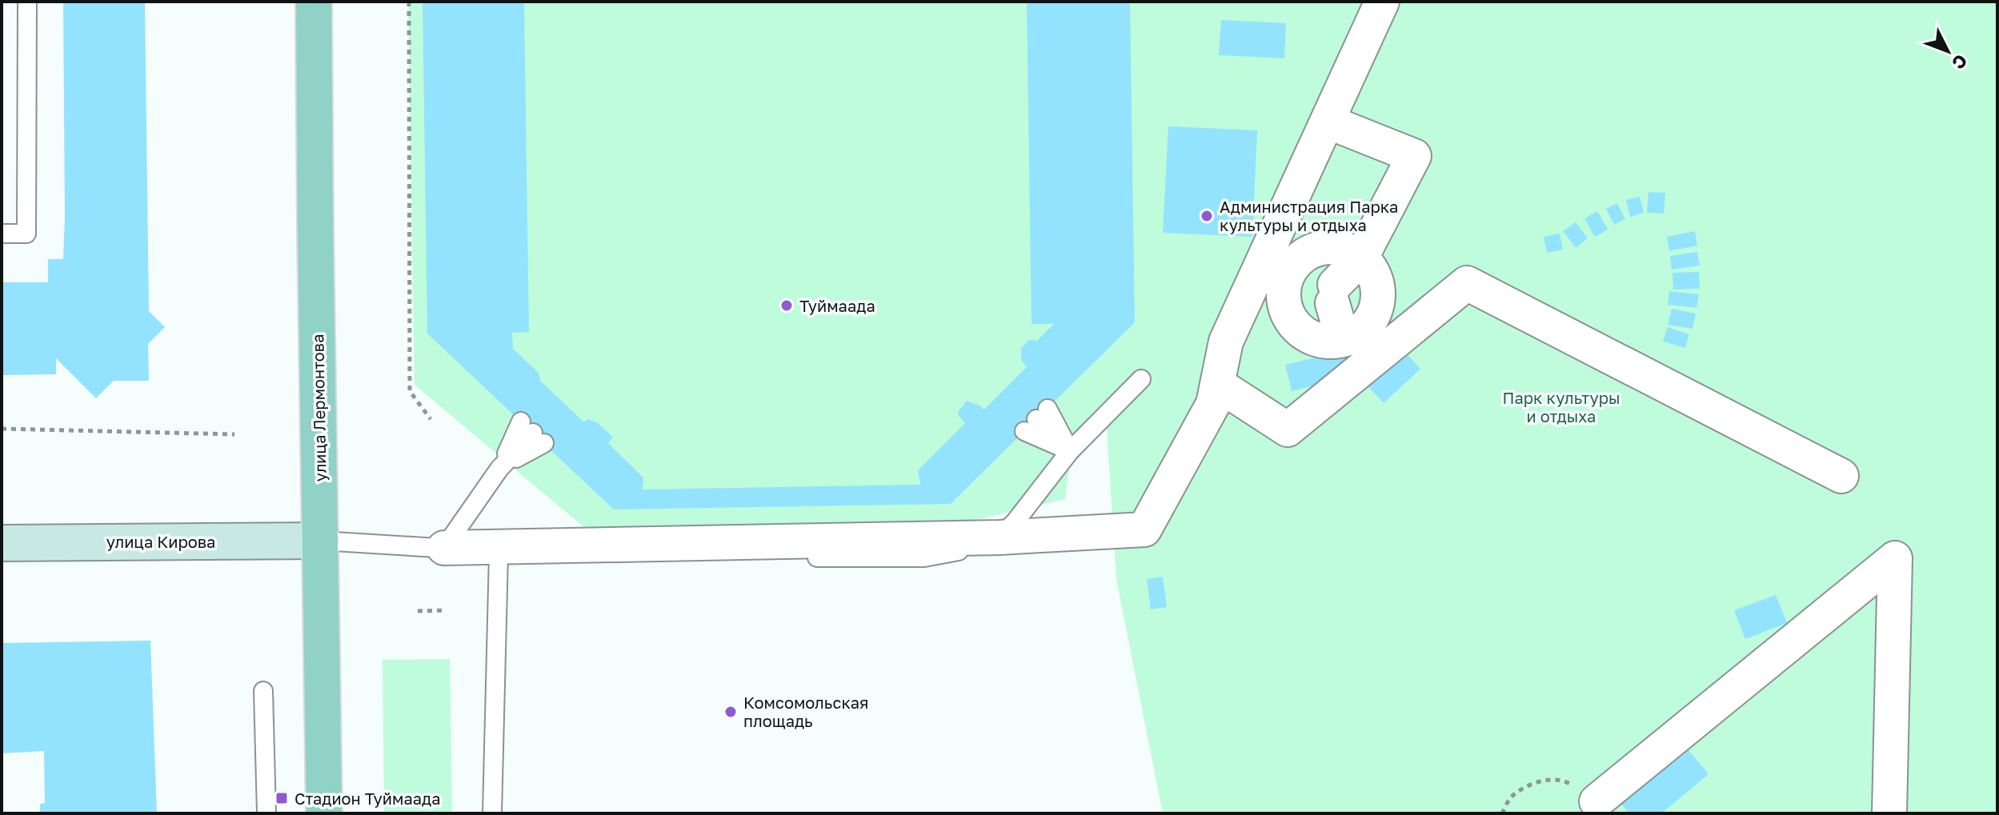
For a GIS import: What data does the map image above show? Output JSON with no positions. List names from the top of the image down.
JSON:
{
  "streets": {
    "main road": ["улица Лермонтова", "улица Кирова"]
  },
  "crossings": [
    ["улица Лермонтова", "улица Кирова"]
  ],
  "parks": ["Парк культуры и отдыха"],
  "places": {
    "other": ["Администрация Парка культуры и отдыха", "Туймаада", "Комсомольская площадь"],
    "transit": ["Стадион Туймаада"]
  },
  "north": "bottom right"
}
